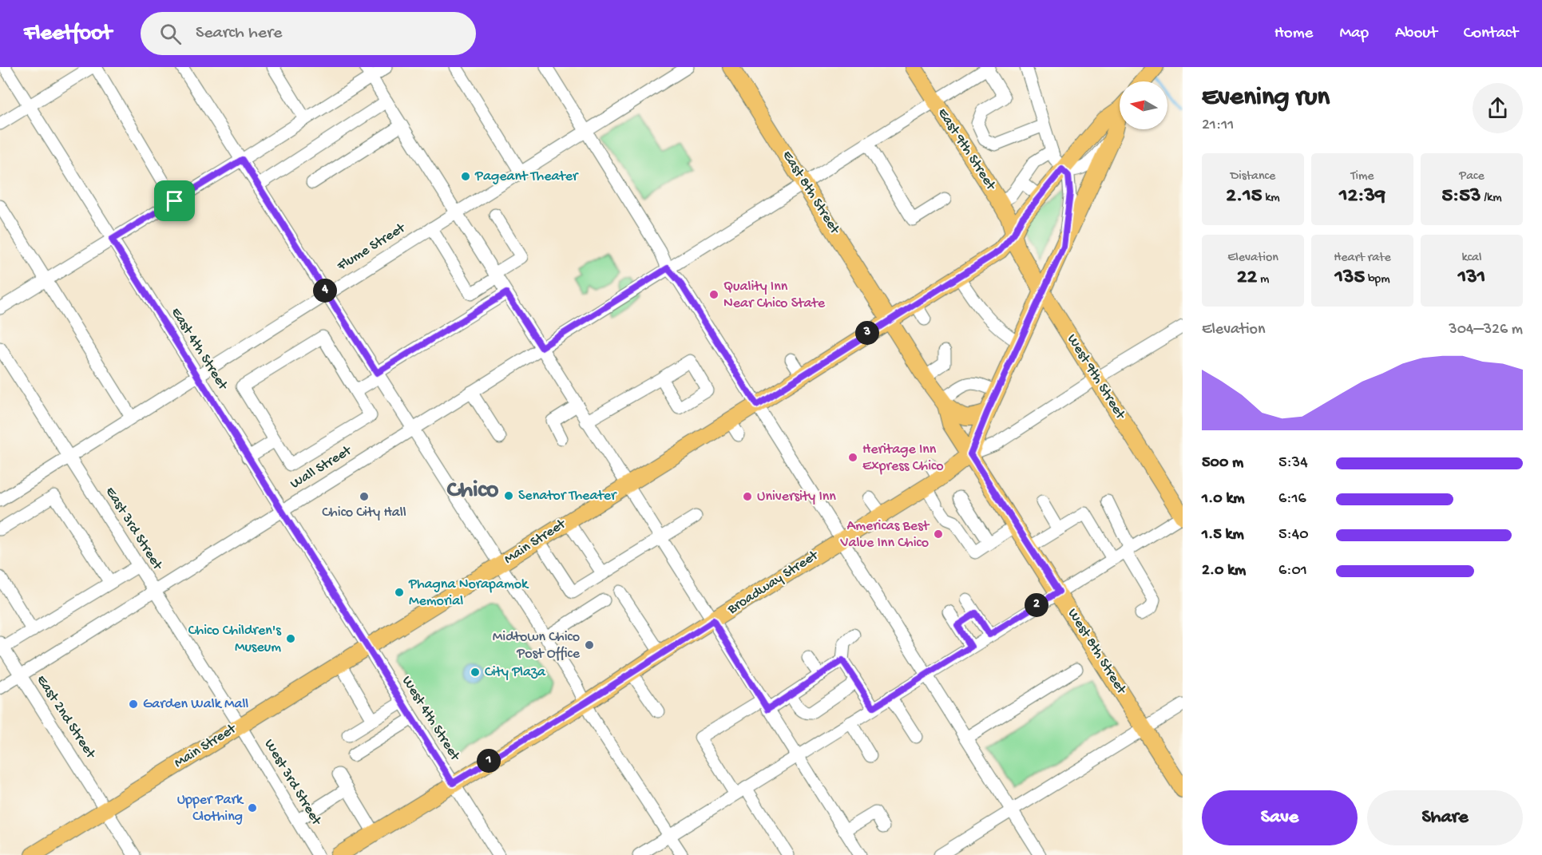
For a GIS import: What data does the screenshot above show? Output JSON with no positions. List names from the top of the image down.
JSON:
{
  "streets": {
    "main road": [
      "East 9th Street",
      "East 8th Street",
      "West 9th Street",
      "Main Street",
      "Broadway Street",
      "West 8th Street"
    ],
    "street": [
      "Flume Street",
      "East 4th Street",
      "Wall Street",
      "East 3rd Street",
      "East 2nd Street",
      "West 4th Street",
      "West 3rd Street"
    ]
  },
  "crossings": [
    ["East 9th Street", "West 9th Street"],
    ["East 9th Street", "Main Street"],
    ["East 8th Street", "Main Street"],
    ["East 8th Street", "West 8th Street"],
    ["Flume Street", "East 4th Street"],
    ["Flume Street", "East 3rd Street"],
    ["East 4th Street", "Wall Street"],
    ["East 4th Street", "Main Street"],
    ["East 4th Street", "West 4th Street"],
    ["West 9th Street", "Main Street"],
    ["West 9th Street", "Broadway Street"],
    ["Wall Street", "East 3rd Street"],
    ["Wall Street", "East 2nd Street"],
    ["East 3rd Street", "Main Street"],
    ["East 3rd Street", "West 3rd Street"],
    ["Main Street", "West 8th Street"],
    ["Main Street", "East 2nd Street"],
    ["Main Street", "West 4th Street"],
    ["Main Street", "West 3rd Street"],
    ["Broadway Street", "West 8th Street"],
    ["Broadway Street", "West 4th Street"]
  ],
  "districts": ["Chico"],
  "places": [
    "Pageant Theater",
    "Quality Inn Near Chico State",
    "Heritage Inn Express Chico",
    "Senator Theater",
    "Chico City Hall",
    "University Inn",
    "Americas Best Value Inn Chico",
    "Phagna Norapamok Memorial",
    "Chico Children's Museum",
    "Midtown Chico Post Office",
    "City Plaza",
    "Garden Walk Mall",
    "Upper Park Clothing"
  ],
  "north": "left",
  "page": {
    "header": "Fleetfoot",
    "search": "Search here",
    "nav": [
      "Home",
      "Map",
      "About",
      "Contact"
    ],
    "heading": ["Evening run", "21:11"],
    "stats": [
      ["Distance", "2.15 km"],
      ["Time", "12:39"],
      ["Pace", "5:53 /km"],
      ["Elevation", "22 m"],
      ["Heart rate", "135 bpm"],
      ["kcal", "131"]
    ],
    "pins": [
      "4",
      "3",
      "2",
      "1"
    ],
    "chart": ["Elevation", "304–326 m"],
    "list": [
      {
        "name": "500 m",
        "note": "5:34"
      },
      {
        "name": "1.0 km",
        "note": "6:16"
      },
      {
        "name": "1.5 km",
        "note": "5:40"
      },
      {
        "name": "2.0 km",
        "note": "6:01"
      }
    ],
    "buttons": ["Save", "Share"]
  }
}
